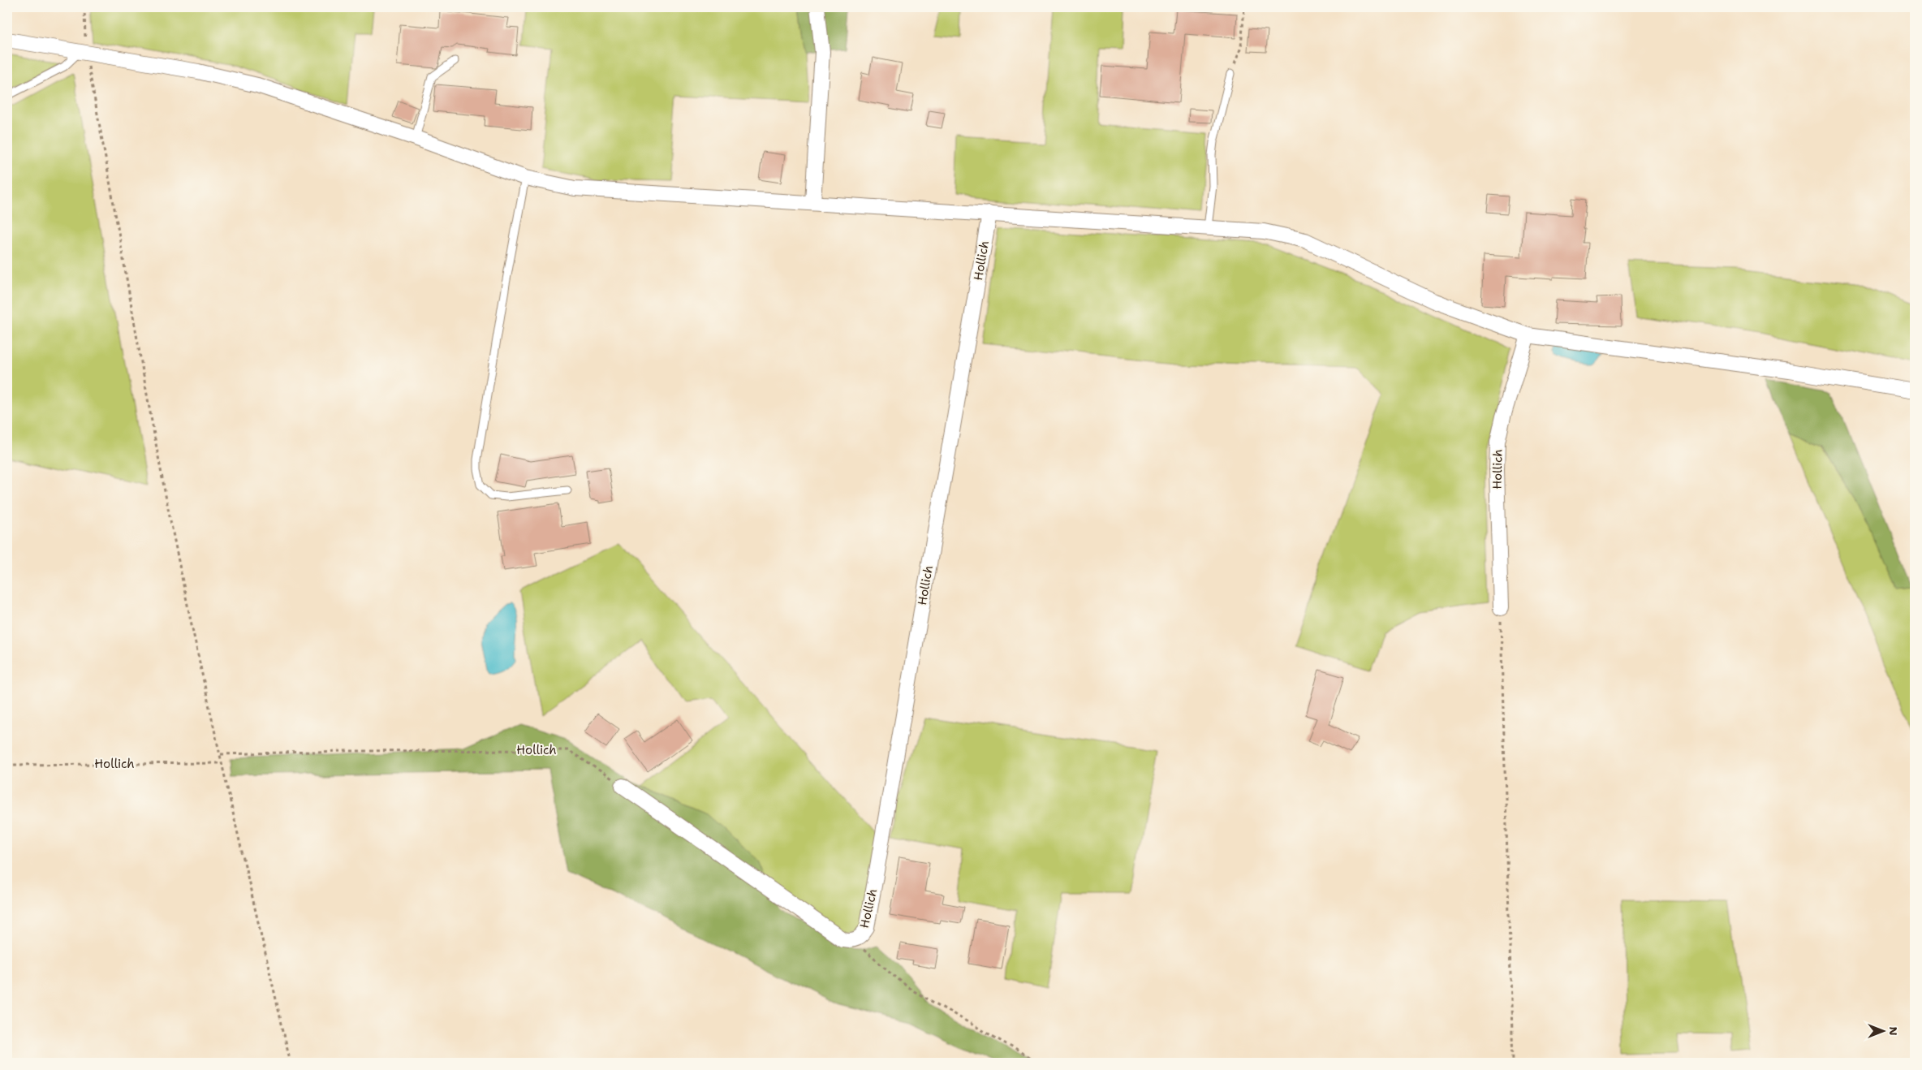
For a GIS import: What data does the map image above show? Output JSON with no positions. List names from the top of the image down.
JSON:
{
  "streets": {
    "street": ["Hollich"]
  },
  "north": "right"
}
